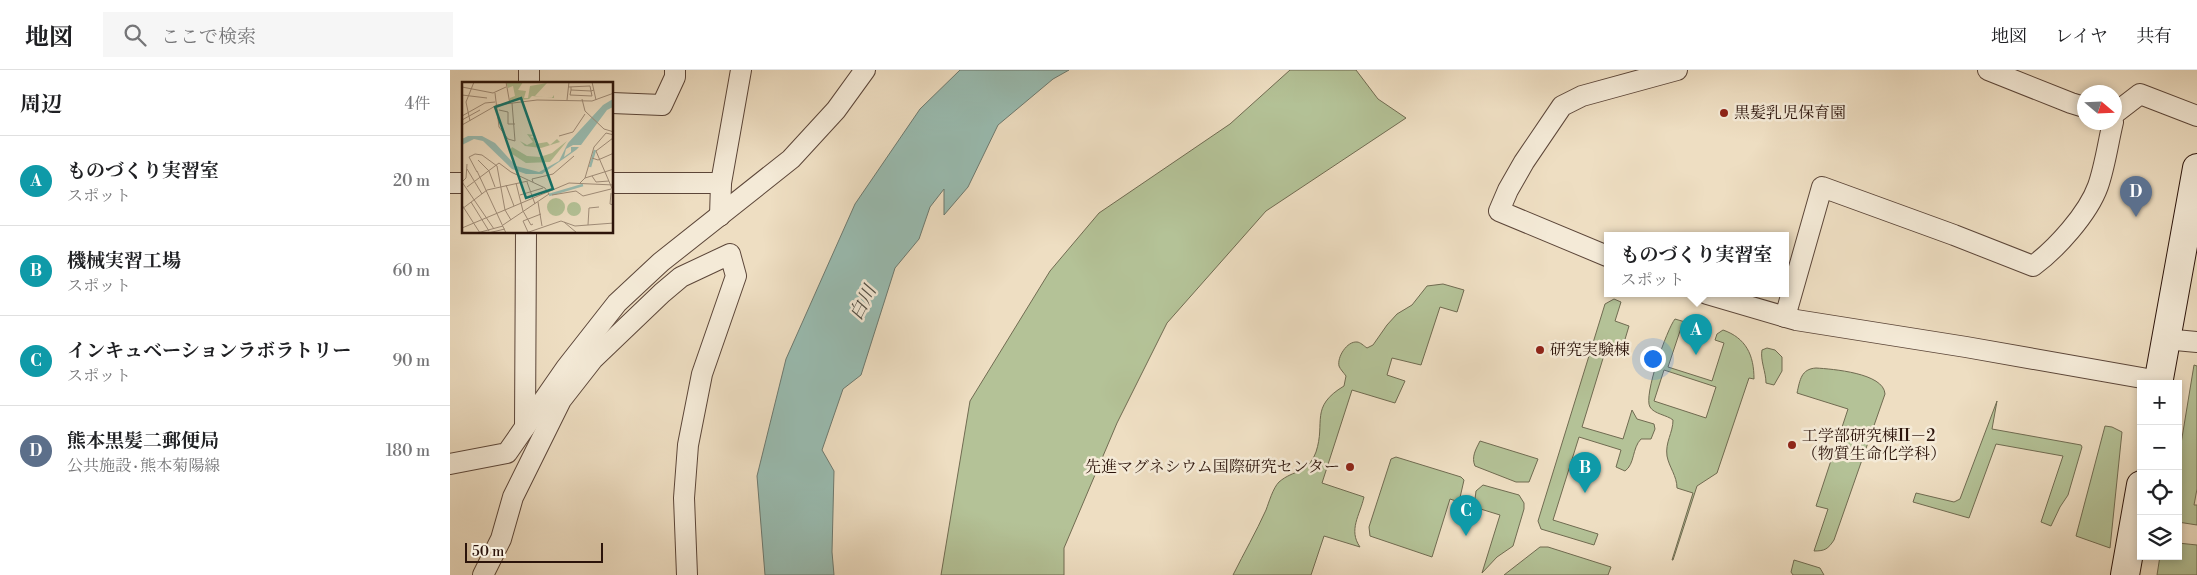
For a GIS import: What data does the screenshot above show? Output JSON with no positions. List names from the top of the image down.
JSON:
{
  "water": ["白川"],
  "places": [
    "黒髪乳児保育園",
    "研究実験棟",
    "工学部研究棟II－2 （物質生命化学科）",
    "先進マグネシウム国際研究センター"
  ],
  "scale_bar": "50 m",
  "north": "right",
  "page": {
    "header": "地図",
    "search": "ここで検索",
    "nav": ["地図", "レイヤ", "共有"],
    "heading": ["周辺", "4件"],
    "list": [
      {
        "mark": "A",
        "name": "ものづくり実習室",
        "note": "スポット",
        "value": "20 m"
      },
      {
        "mark": "B",
        "name": "機械実習工場",
        "note": "スポット",
        "value": "60 m"
      },
      {
        "mark": "C",
        "name": "インキュベーションラボラトリー",
        "note": "スポット",
        "value": "90 m"
      },
      {
        "mark": "D",
        "name": "熊本黒髪二郵便局",
        "note": "公共施設 · 熊本菊陽線",
        "value": "180 m"
      }
    ],
    "pins": [
      "D",
      "A",
      "B",
      "C"
    ],
    "popup": ["ものづくり実習室", "スポット"],
    "map_buttons": ["+", "−"],
    "scale": "50 m"
  }
}
